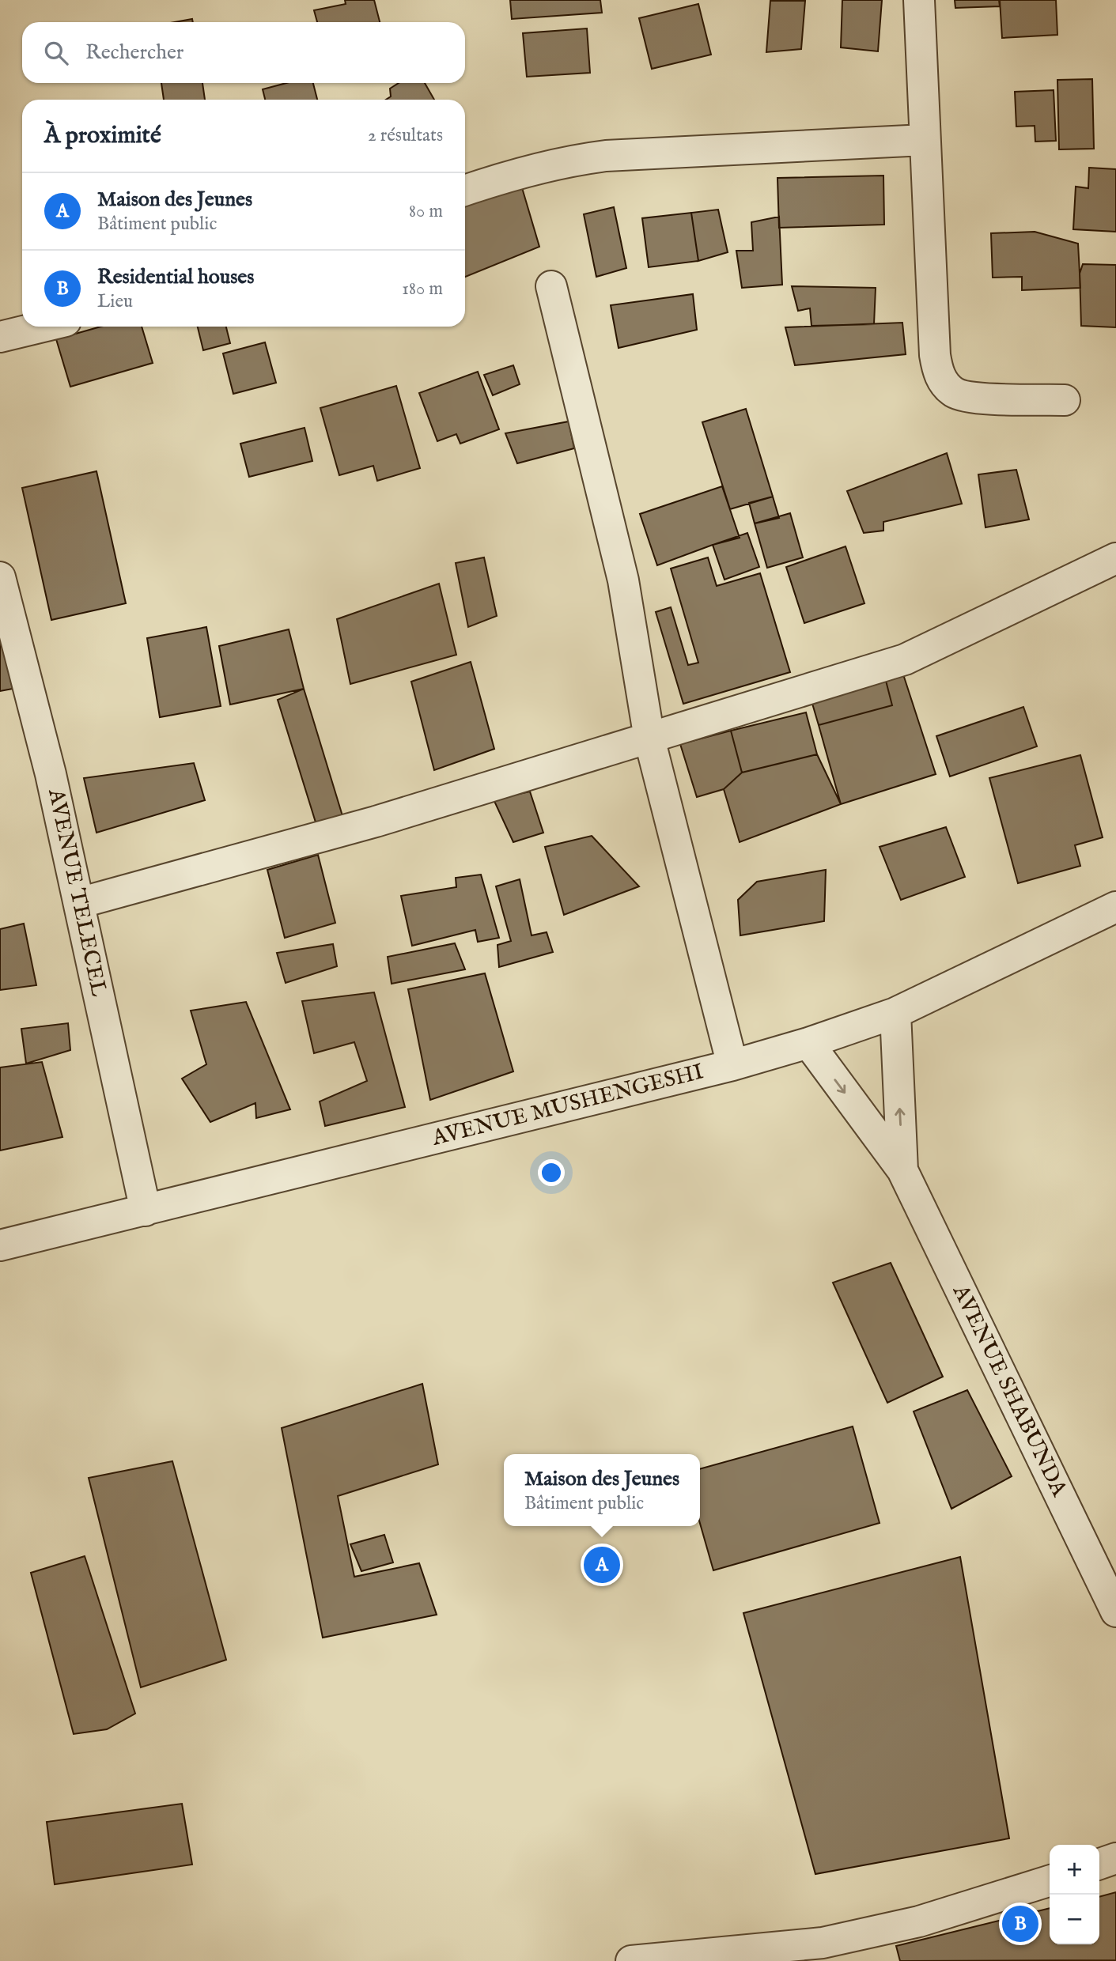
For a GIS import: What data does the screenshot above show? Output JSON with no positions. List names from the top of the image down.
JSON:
{
  "streets": {
    "street": ["AVENUE TELECEL", "AVENUE MUSHENGESHI", "AVENUE SHABUNDA"]
  },
  "crossings": [
    ["AVENUE TELECEL", "AVENUE MUSHENGESHI"]
  ],
  "page": {
    "search": "Rechercher",
    "heading": ["À proximité", "2 résultats"],
    "list": [
      {
        "mark": "A",
        "name": "Maison des Jeunes",
        "note": "Bâtiment public",
        "value": "80 m"
      },
      {
        "mark": "B",
        "name": "Residential houses",
        "note": "Lieu",
        "value": "180 m"
      }
    ],
    "popup": ["Maison des Jeunes", "Bâtiment public"],
    "pins": ["A", "B"],
    "map_buttons": ["+", "−"]
  }
}
